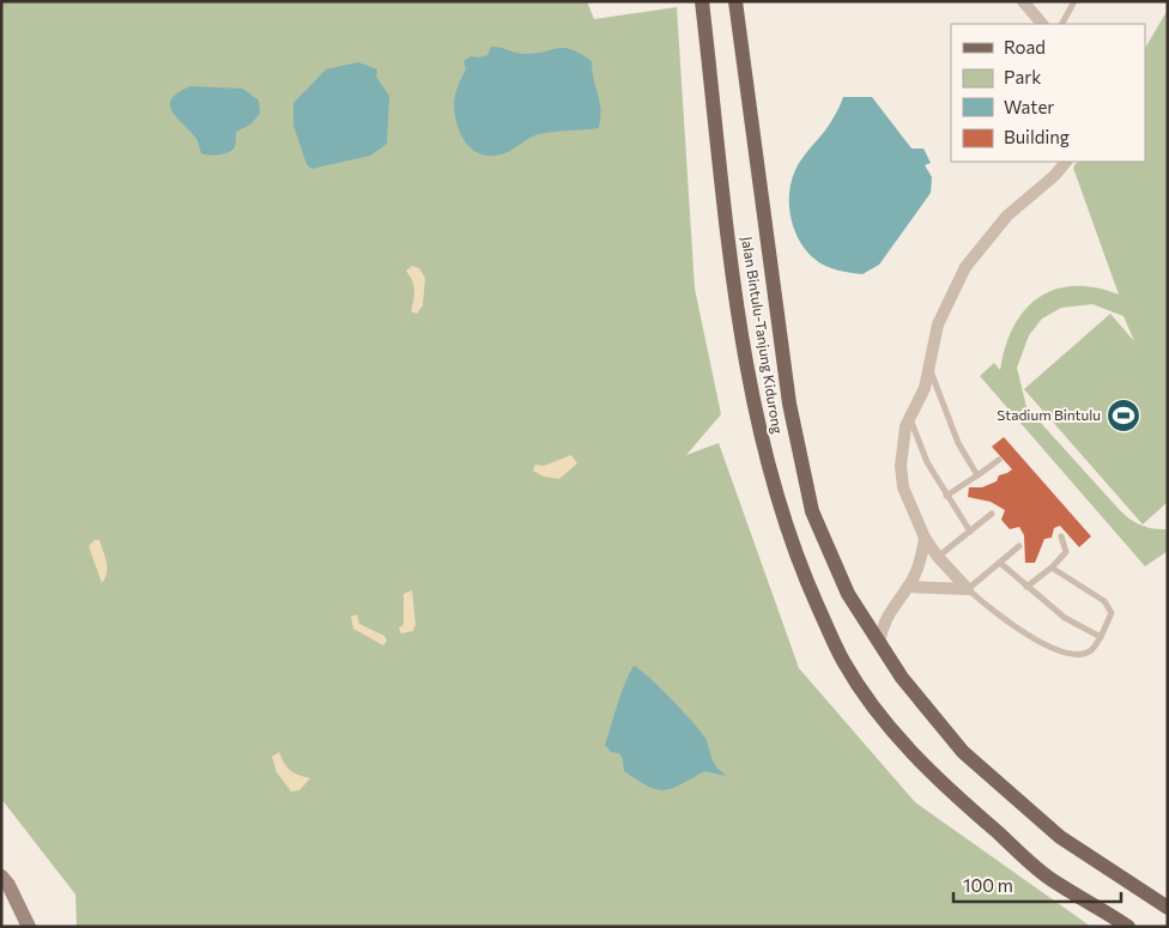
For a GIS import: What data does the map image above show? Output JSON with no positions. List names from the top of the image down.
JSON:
{
  "streets": {
    "main road": ["Jalan Bintulu-Tanjung Kidurong"]
  },
  "places": {
    "sports": ["Stadium Bintulu"]
  },
  "legend": [
    "Road",
    "Park",
    "Water",
    "Building"
  ],
  "scale_bar": "100 m"
}
